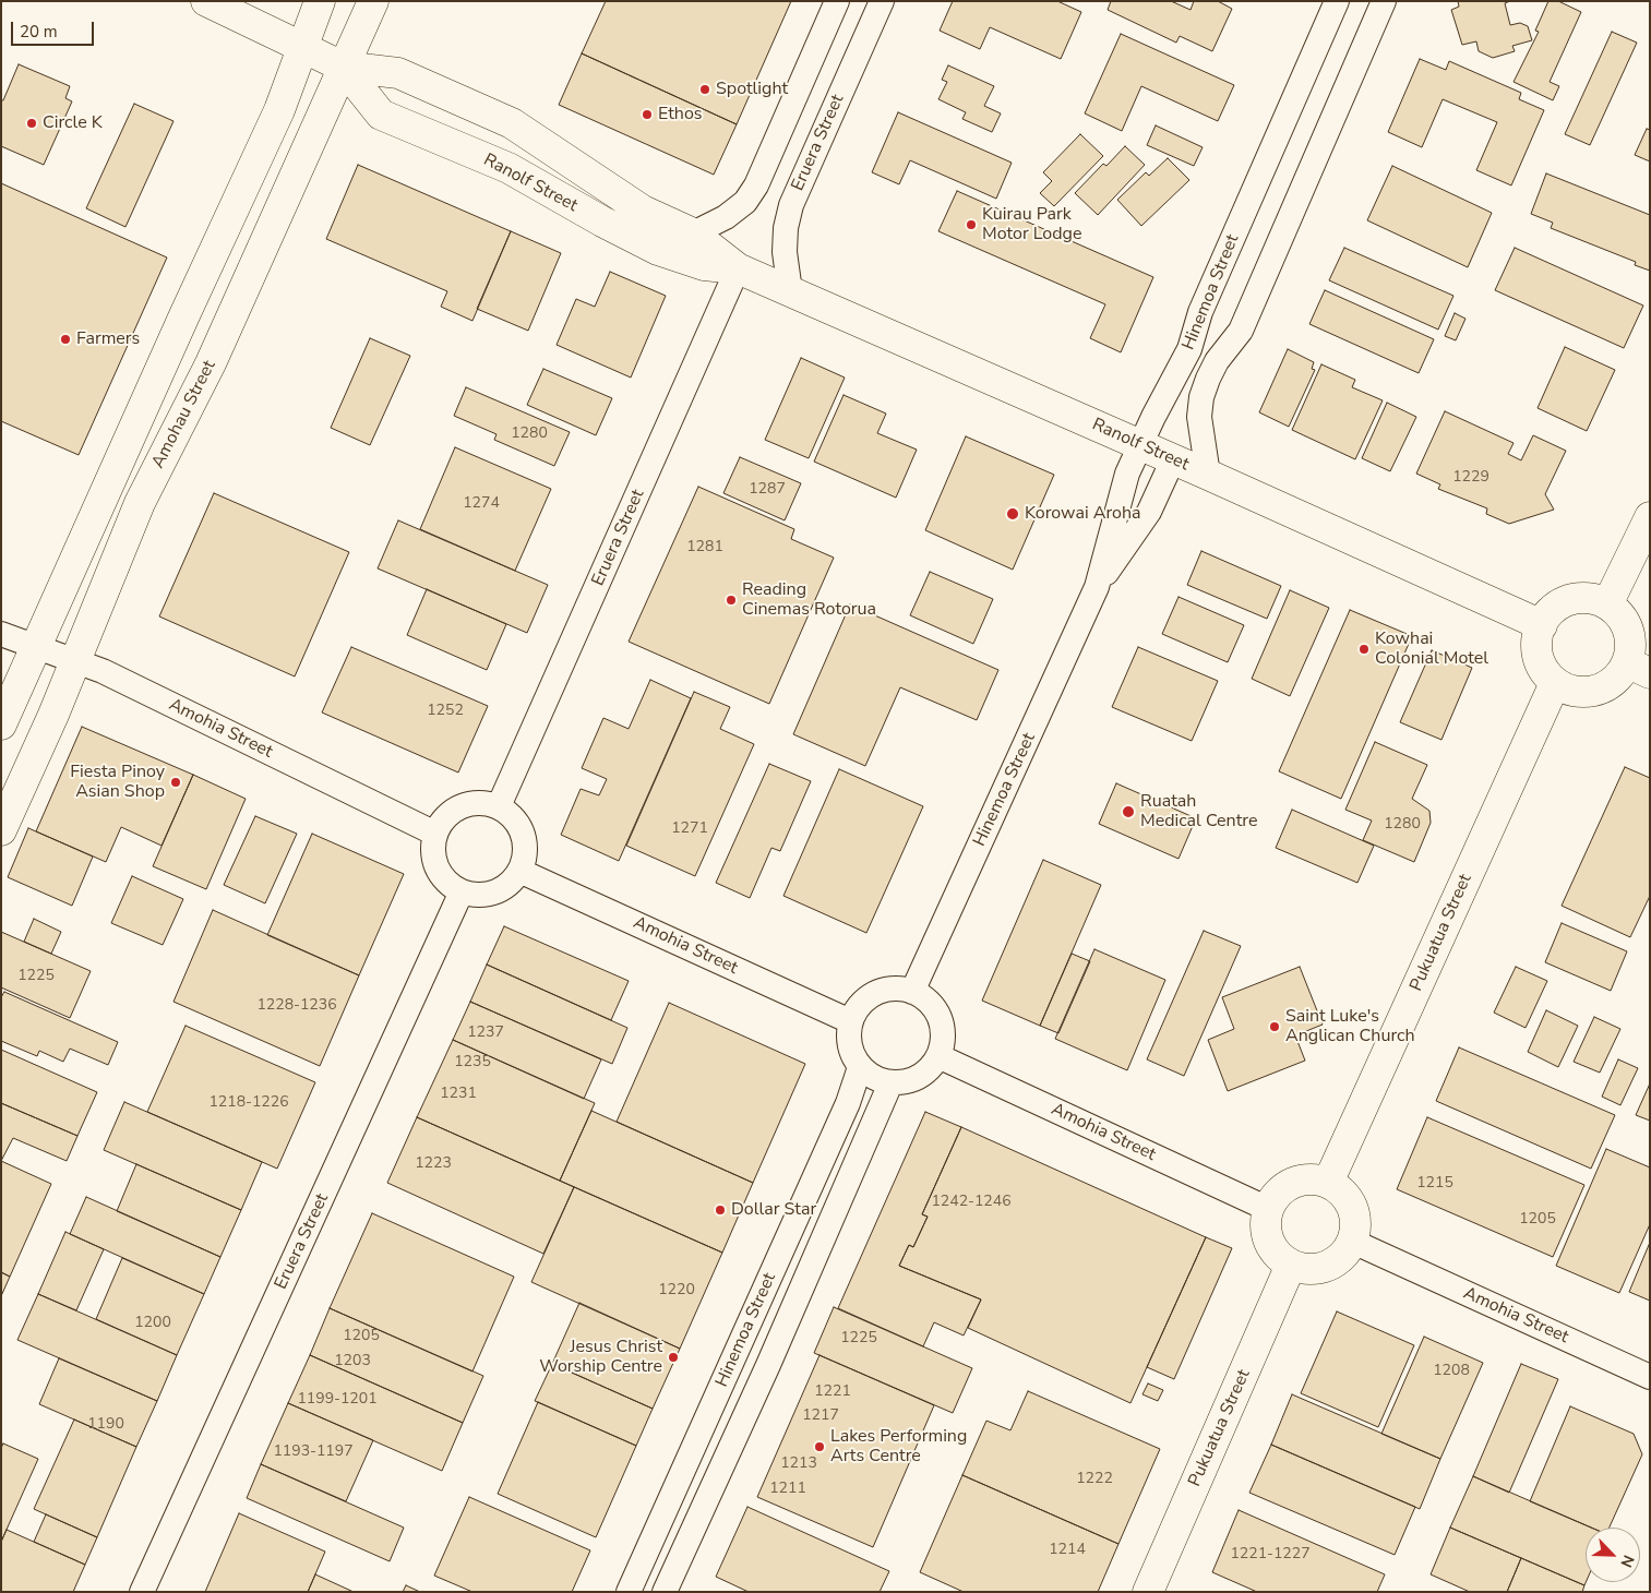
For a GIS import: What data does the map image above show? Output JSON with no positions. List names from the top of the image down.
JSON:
{
  "streets": {
    "main road": ["Ranolf Street", "Amohau Street", "Pukuatua Street"],
    "street": ["Eruera Street", "Hinemoa Street", "Amohia Street"]
  },
  "crossings": [
    ["Eruera Street", "Ranolf Street"],
    ["Eruera Street", "Amohia Street"],
    ["Ranolf Street", "Hinemoa Street"],
    ["Ranolf Street", "Amohau Street"],
    ["Ranolf Street", "Pukuatua Street"],
    ["Hinemoa Street", "Amohia Street"],
    ["Amohau Street", "Amohia Street"],
    ["Amohia Street", "Pukuatua Street"]
  ],
  "places": [
    "Spotlight",
    "Ethos",
    "Circle K",
    "Kuirau Park Motor Lodge",
    "Farmers",
    "Korowai Aroha",
    "Reading Cinemas Rotorua",
    "Kowhai Colonial Motel",
    "Fiesta Pinoy Asian Shop",
    "Ruatah Medical Centre",
    "Saint Luke's Anglican Church",
    "Dollar Star",
    "Jesus Christ Worship Centre",
    "Lakes Performing Arts Centre"
  ],
  "house_numbers": [
    "1280",
    "1229",
    "1287",
    "1274",
    "1281",
    "1252",
    "1280",
    "1271",
    "1225",
    "1228-1236",
    "1237",
    "1235",
    "1231",
    "1218-1226",
    "1223",
    "1215",
    "1242-1246",
    "1205",
    "1220",
    "1200",
    "1205",
    "1225",
    "1203",
    "1208",
    "1221",
    "1199-1201",
    "1217",
    "1190",
    "1193-1197",
    "1213",
    "1222",
    "1211",
    "1214",
    "1221-1227"
  ],
  "scale_bar": "20 m",
  "north": "bottom right"
}
